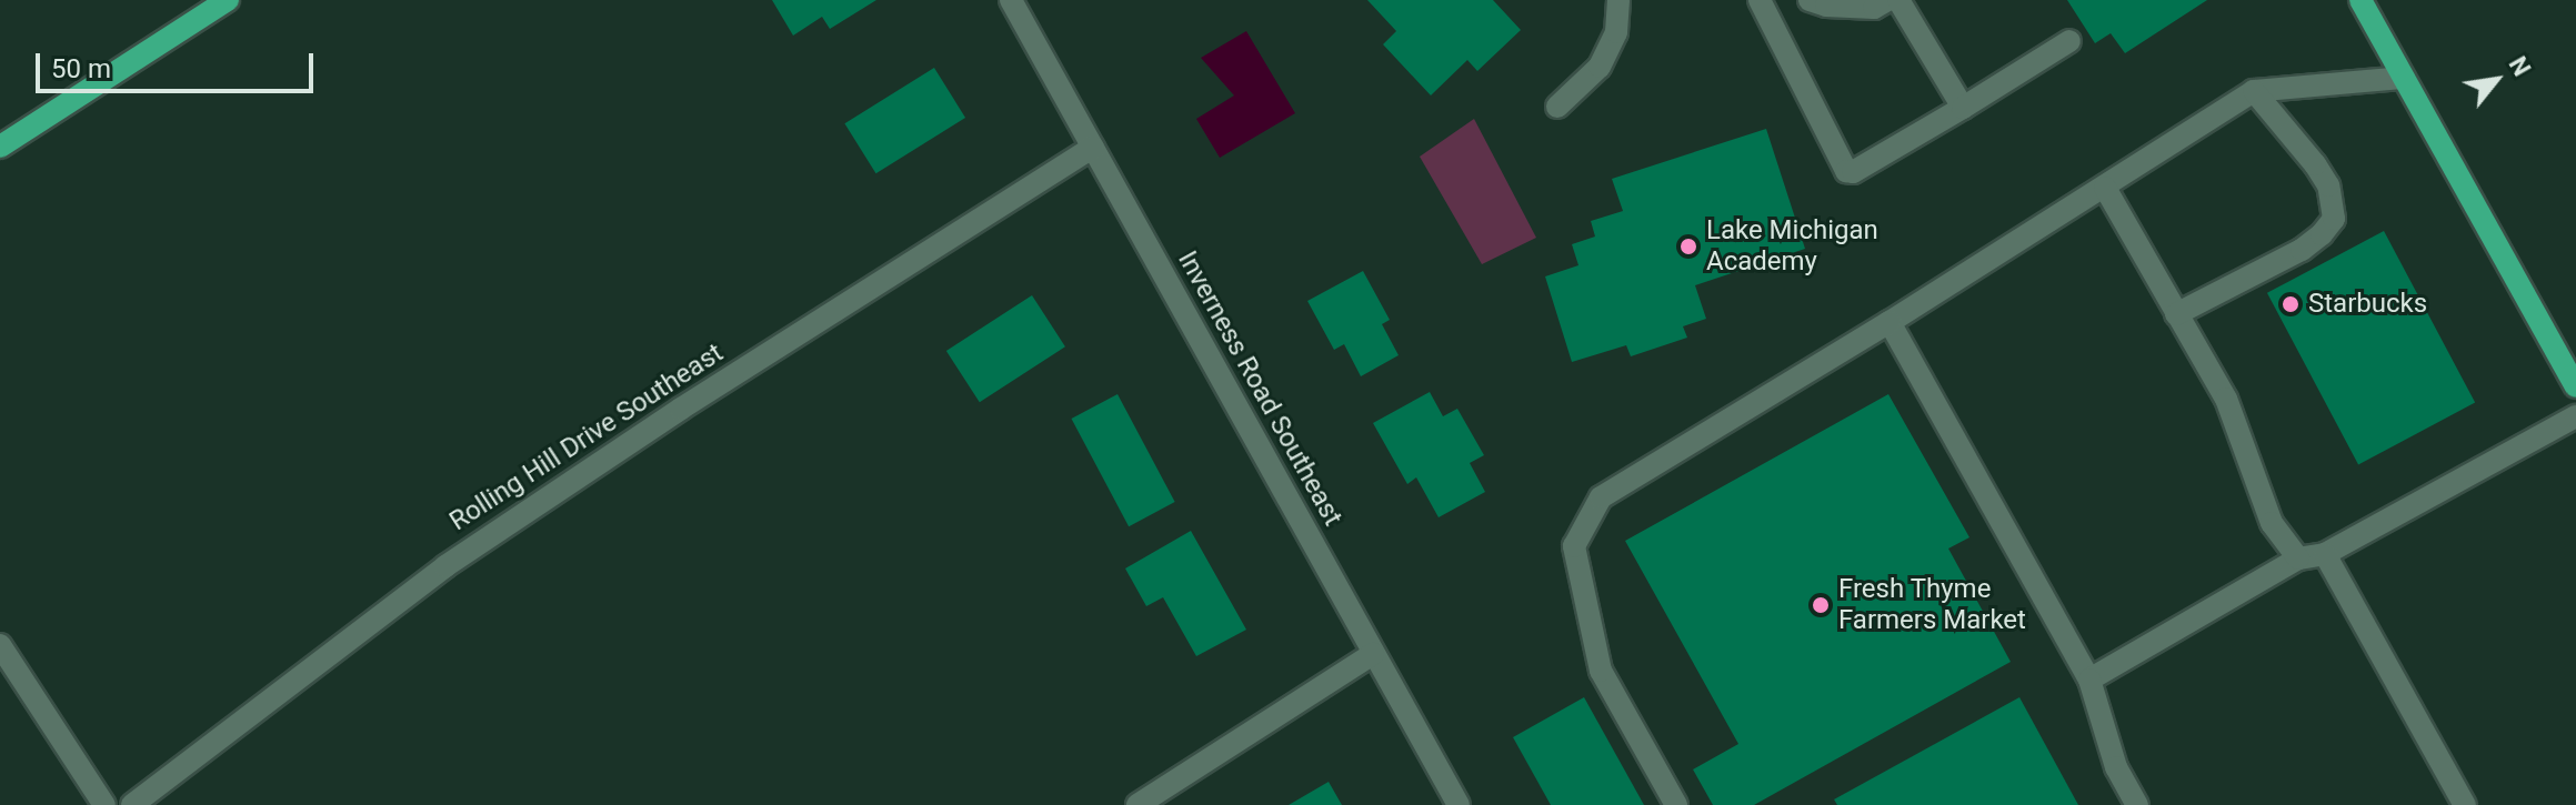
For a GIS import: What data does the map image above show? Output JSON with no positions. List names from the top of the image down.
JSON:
{
  "streets": {
    "street": ["Inverness Road Southeast", "Rolling Hill Drive Southeast"]
  },
  "crossings": [
    ["Inverness Road Southeast", "Rolling Hill Drive Southeast"]
  ],
  "places": ["Lake Michigan Academy", "Starbucks", "Fresh Thyme Farmers Market"],
  "scale_bar": "50 m",
  "north": "top right"
}
